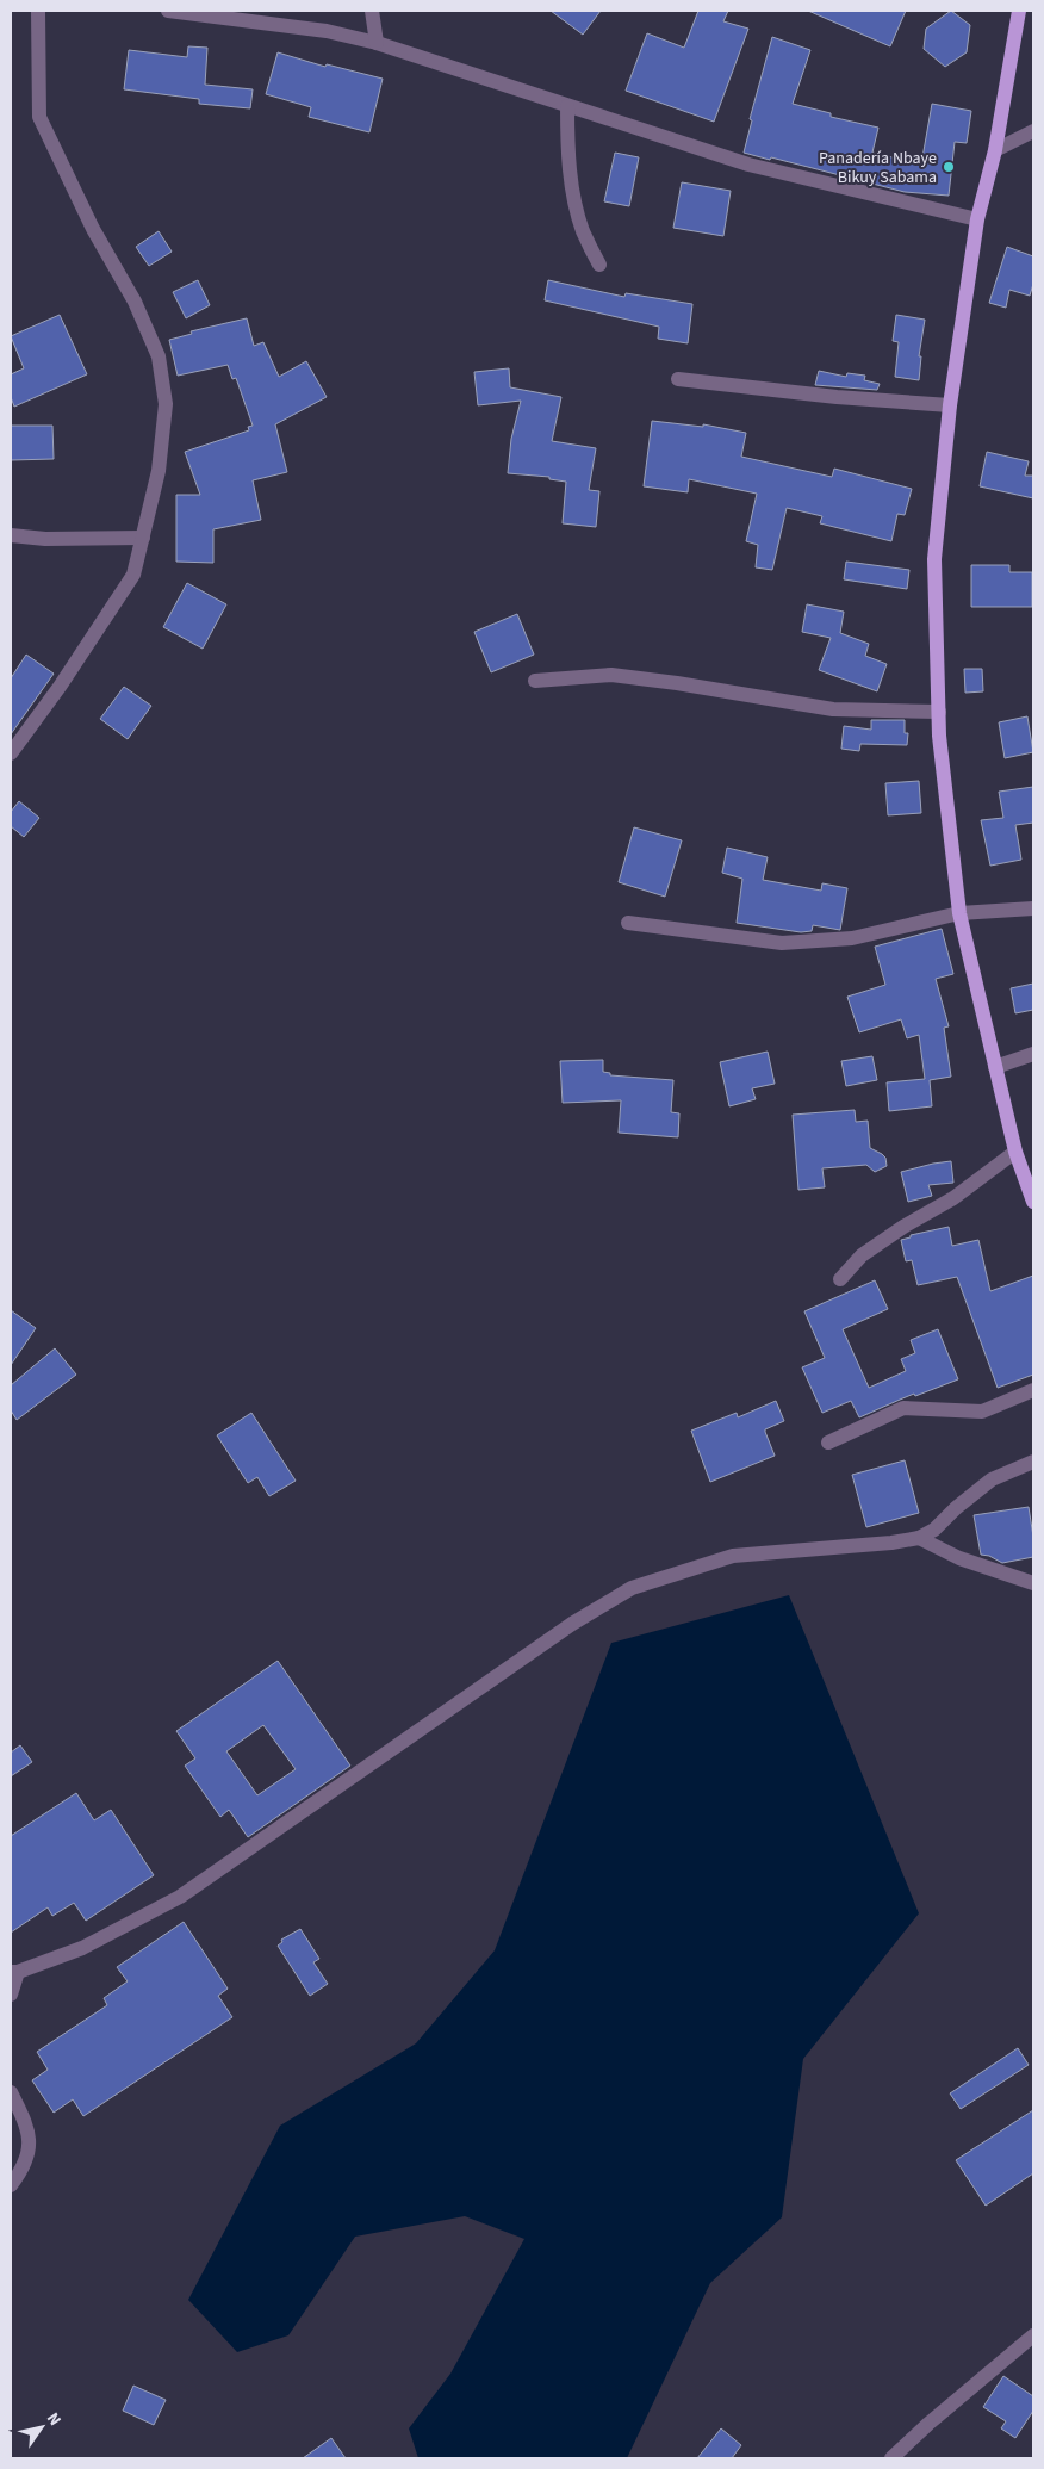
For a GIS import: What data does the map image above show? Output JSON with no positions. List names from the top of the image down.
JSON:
{
  "places": ["Panadería Nbaye Bikuy Sabama"],
  "north": "top right"
}
